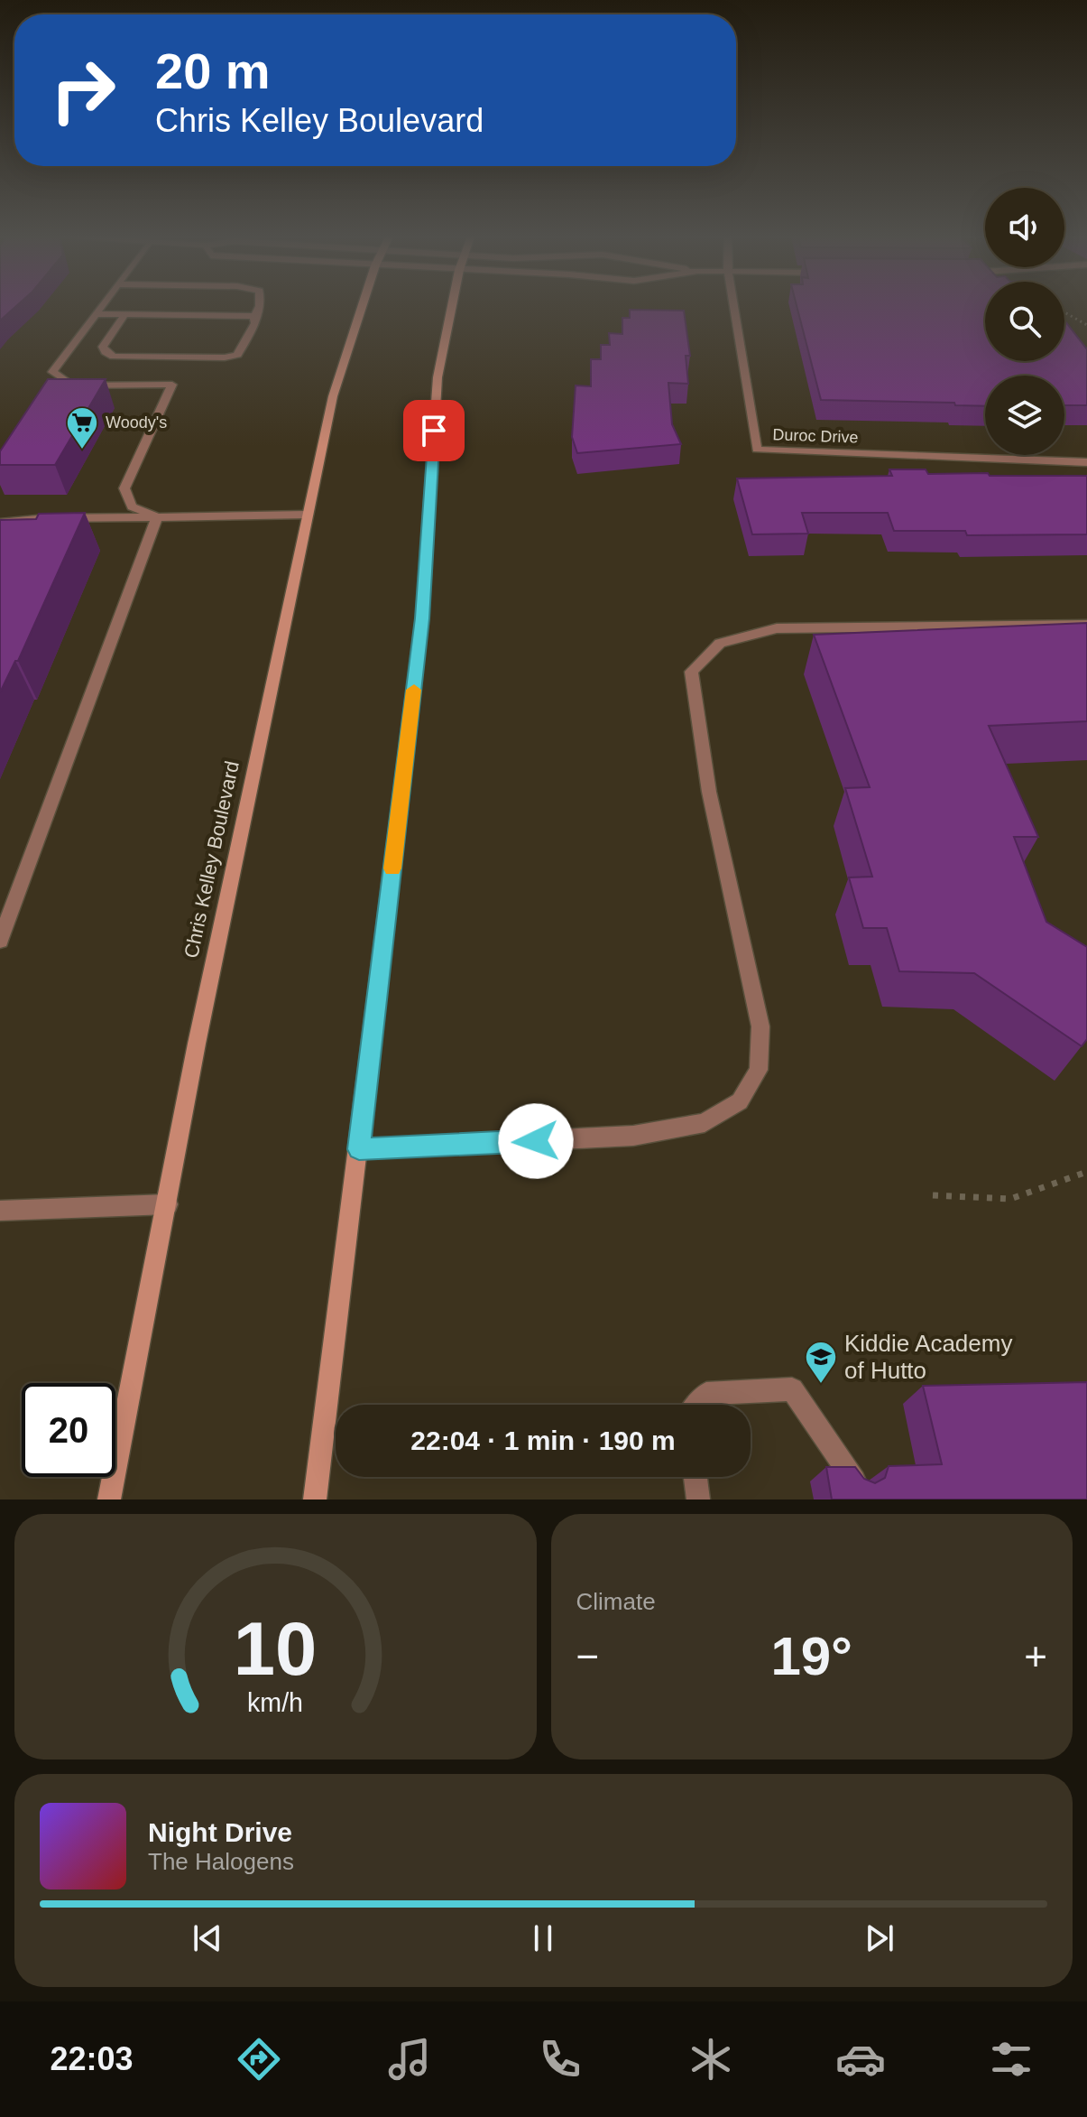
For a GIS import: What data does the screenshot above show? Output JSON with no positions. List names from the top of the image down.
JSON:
{
  "streets": {
    "main road": ["Chris Kelley Boulevard"],
    "street": ["Duroc Drive"]
  },
  "places": {
    "supermarket": ["Woody's"],
    "school or university": ["Kiddie Academy of Hutto"]
  },
  "page": {
    "turn": ["20 m", "Chris Kelley Boulevard"],
    "limit": "20",
    "trip": "22:04 · 1 min · 190 m",
    "tile": "Climate",
    "heat": ["−", "19°", "+"],
    "song": ["Night Drive", "The Halogens"],
    "tabs": "22:03",
    "gauge": ["10", "km/h"]
  }
}
